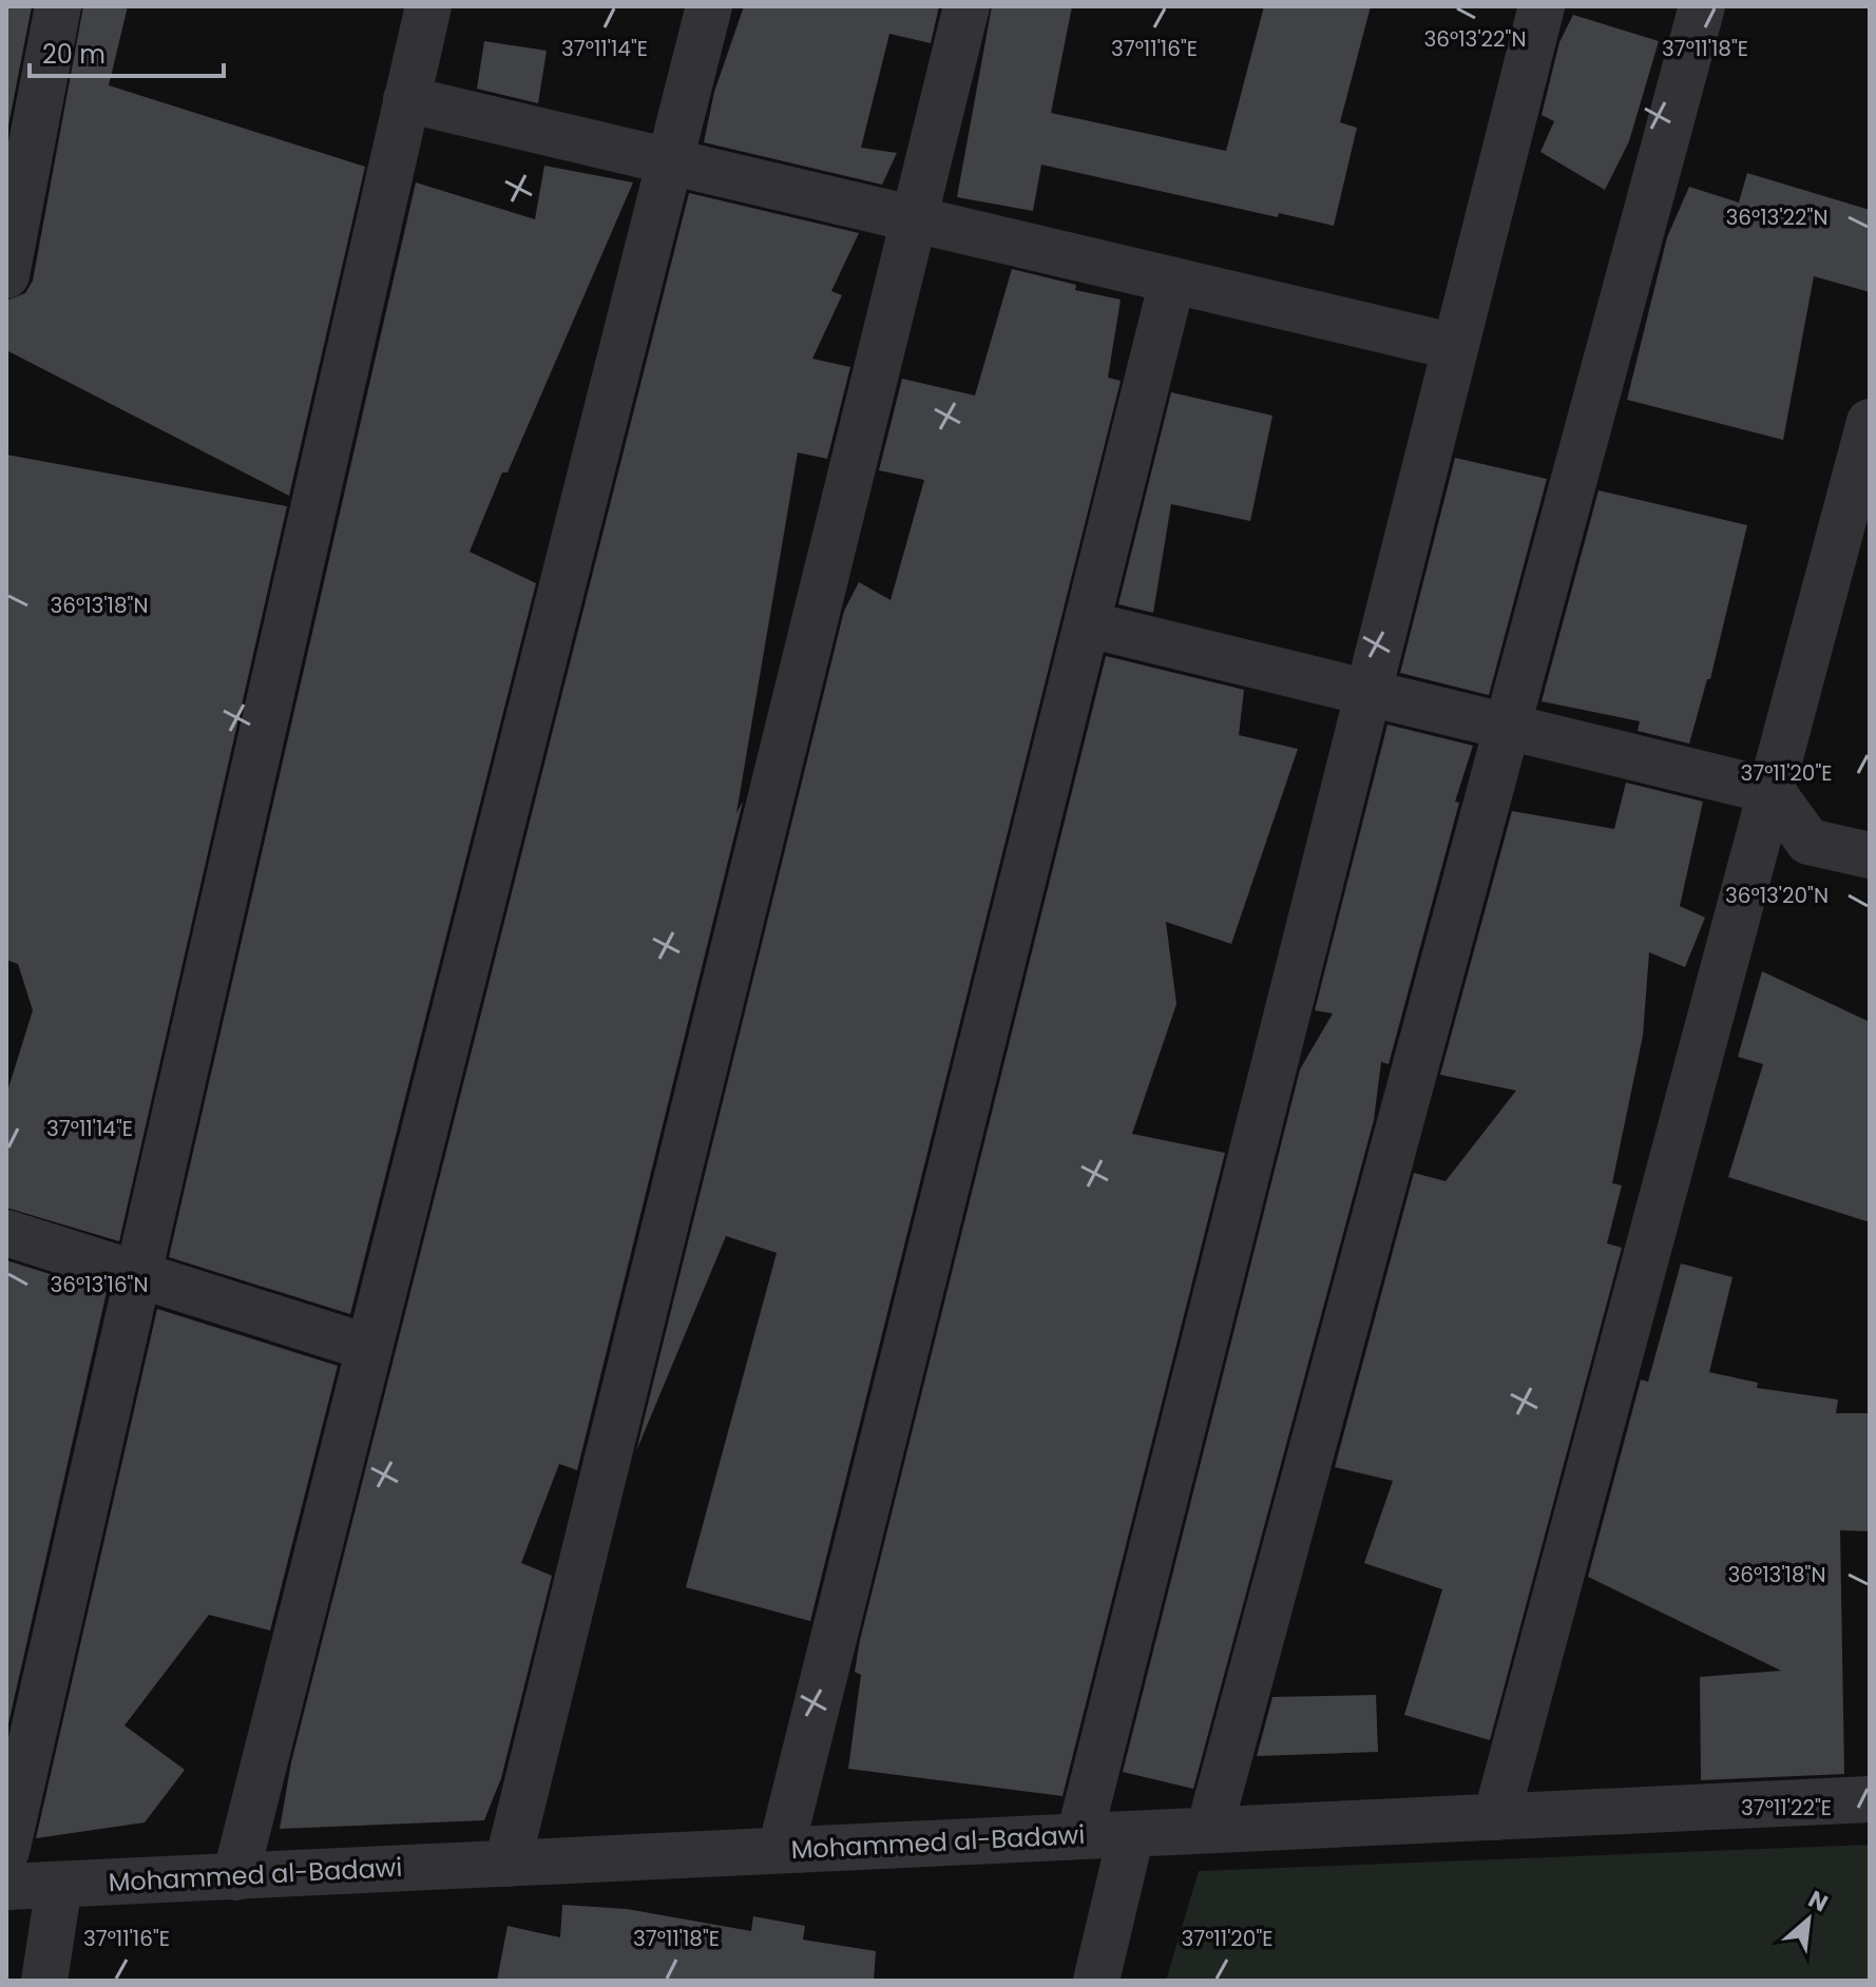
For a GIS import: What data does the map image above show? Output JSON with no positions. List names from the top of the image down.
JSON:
{
  "streets": {
    "street": ["Mohammed al-Badawi"]
  },
  "scale_bar": "20 m",
  "north": "top right",
  "coordinates": [
    "36°13'22\"N",
    "37°11'14\"E",
    "37°11'16\"E",
    "37°11'18\"E",
    "36°13'18\"N",
    "37°11'20\"E",
    "36°13'20\"N",
    "36°13'16\"N",
    "37°11'22\"E"
  ]
}
